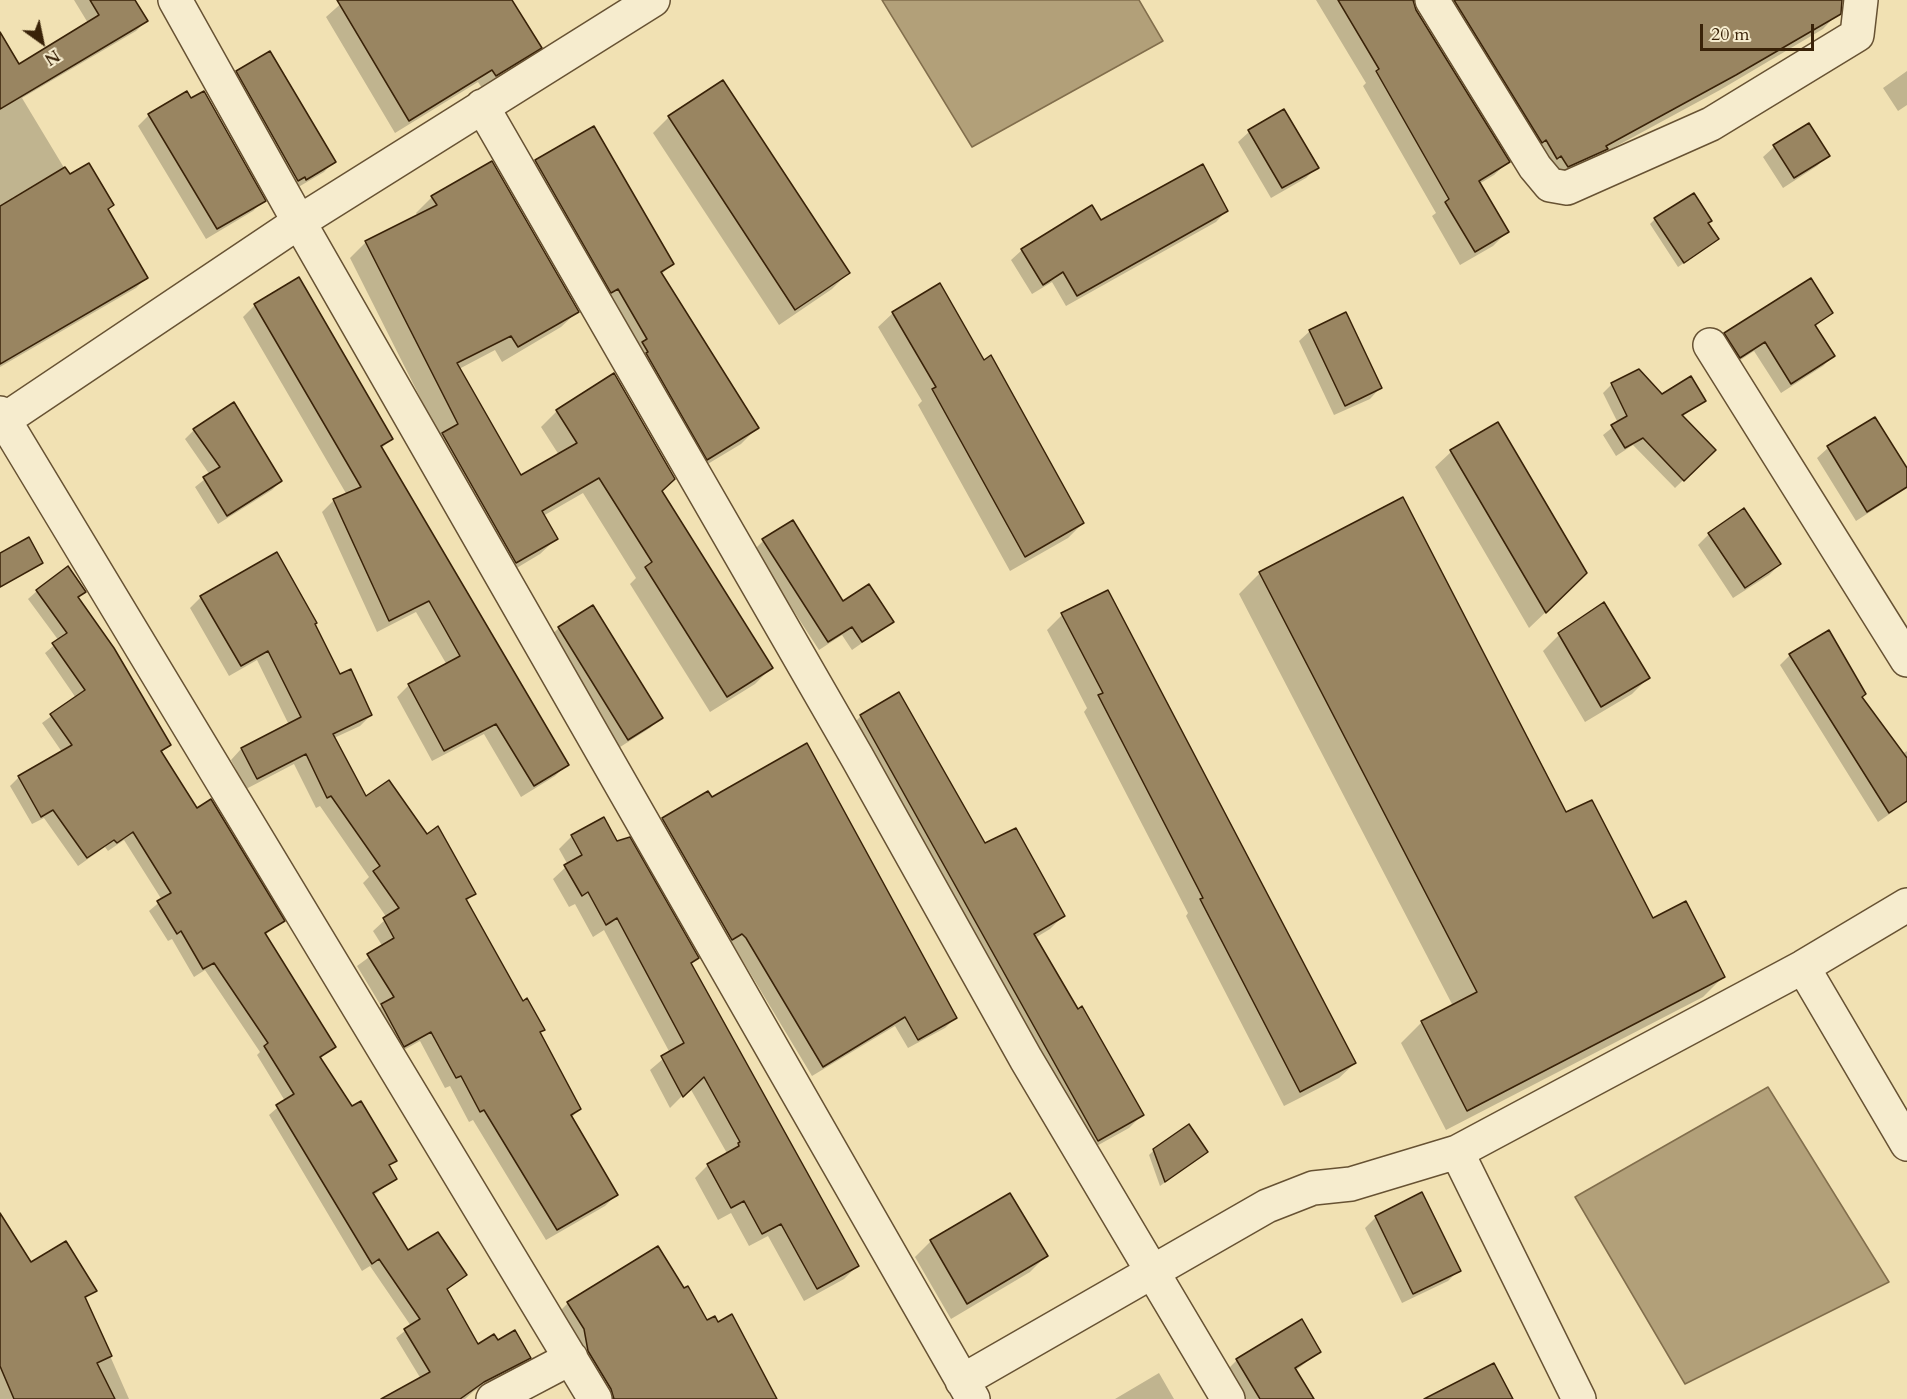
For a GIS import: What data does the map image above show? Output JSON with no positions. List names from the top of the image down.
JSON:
{
  "scale_bar": "20 m",
  "north": "bottom right"
}
